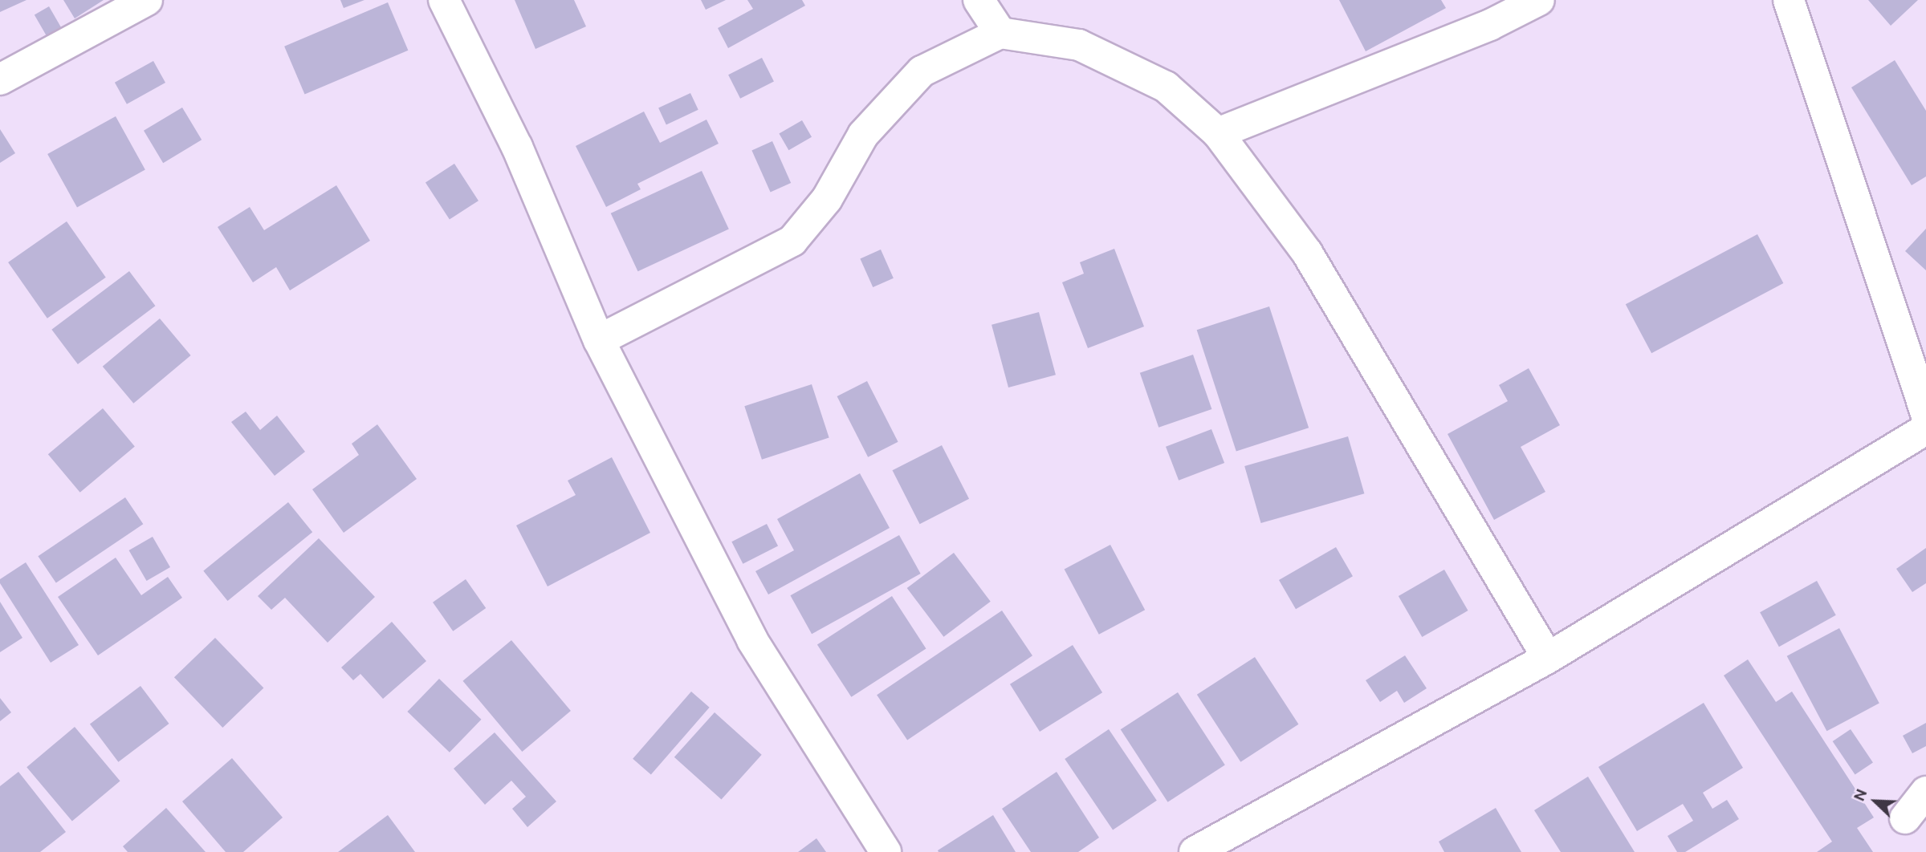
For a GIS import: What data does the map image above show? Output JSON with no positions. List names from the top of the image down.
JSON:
{
  "north": "top left"
}
